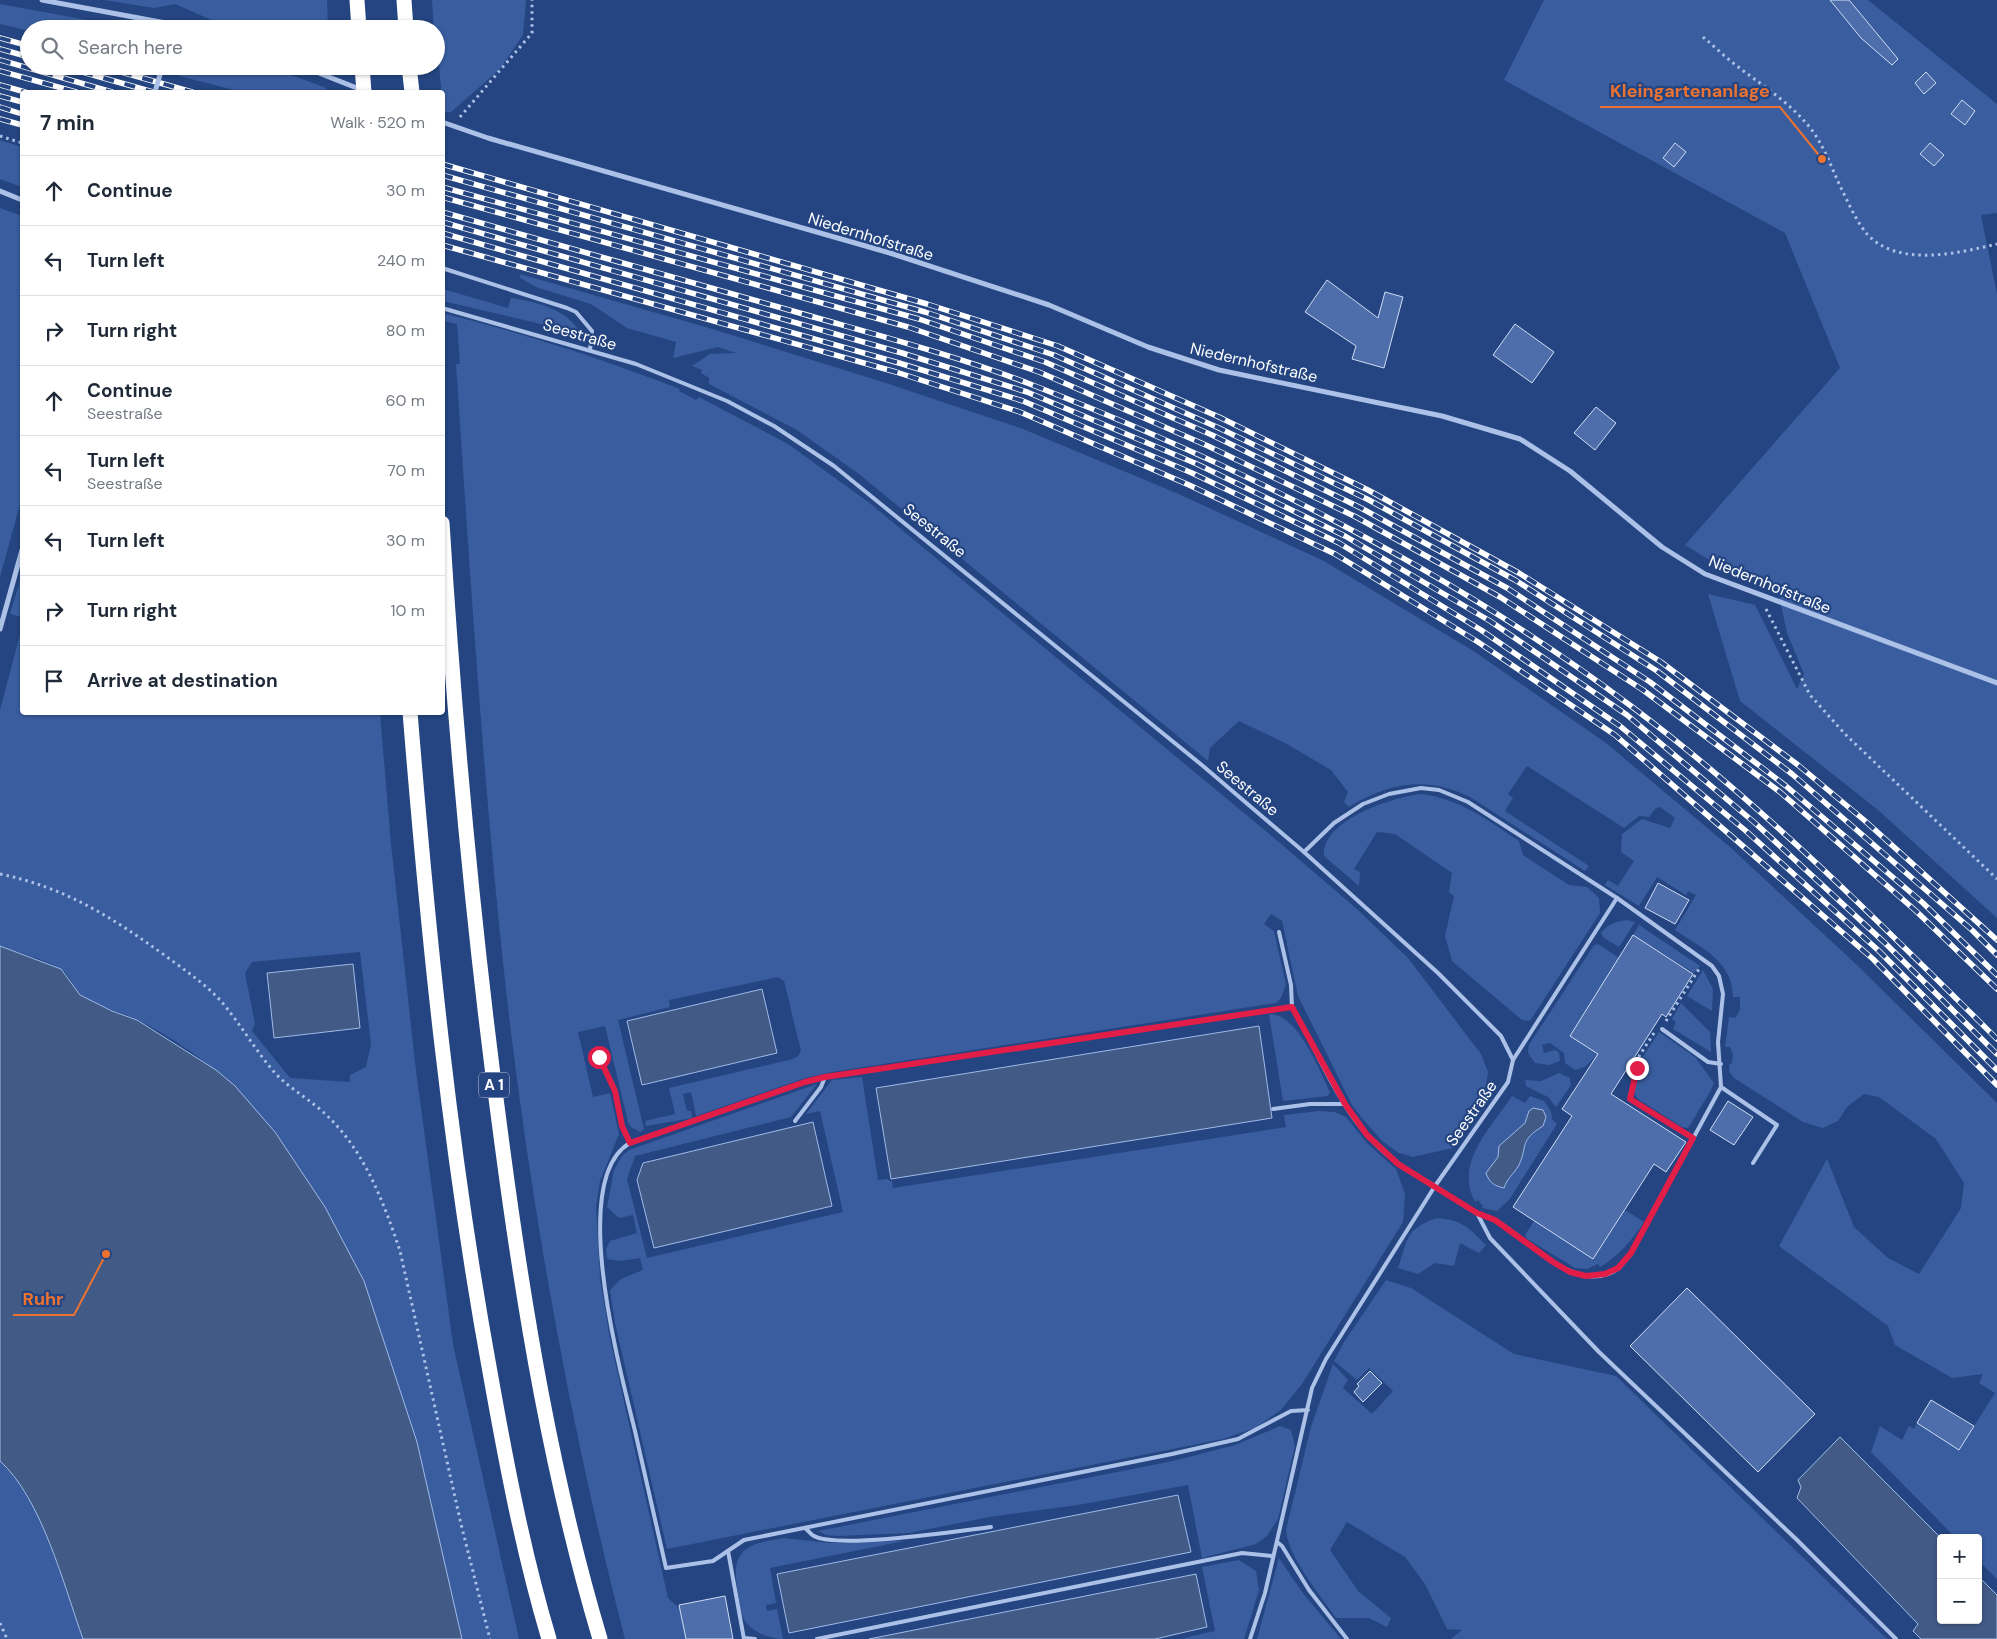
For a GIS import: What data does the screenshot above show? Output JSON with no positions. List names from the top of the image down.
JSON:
{
  "streets": {
    "highway": ["A 1"],
    "street": ["Niedernhofstraße"],
    "lane": ["Seestraße"]
  },
  "places": ["Kleingartenanlage", "Ruhr"],
  "page": {
    "search": "Search here",
    "heading": ["7 min", "Walk · 520 m"],
    "list": [
      ["Continue", "30 m"],
      ["Turn left", "240 m"],
      ["Turn right", "80 m"],
      ["Continue", "Seestraße", "60 m"],
      ["Turn left", "Seestraße", "70 m"],
      ["Turn left", "30 m"],
      ["Turn right", "10 m"],
      "Arrive at destination"
    ],
    "map_buttons": ["+", "−"]
  }
}
